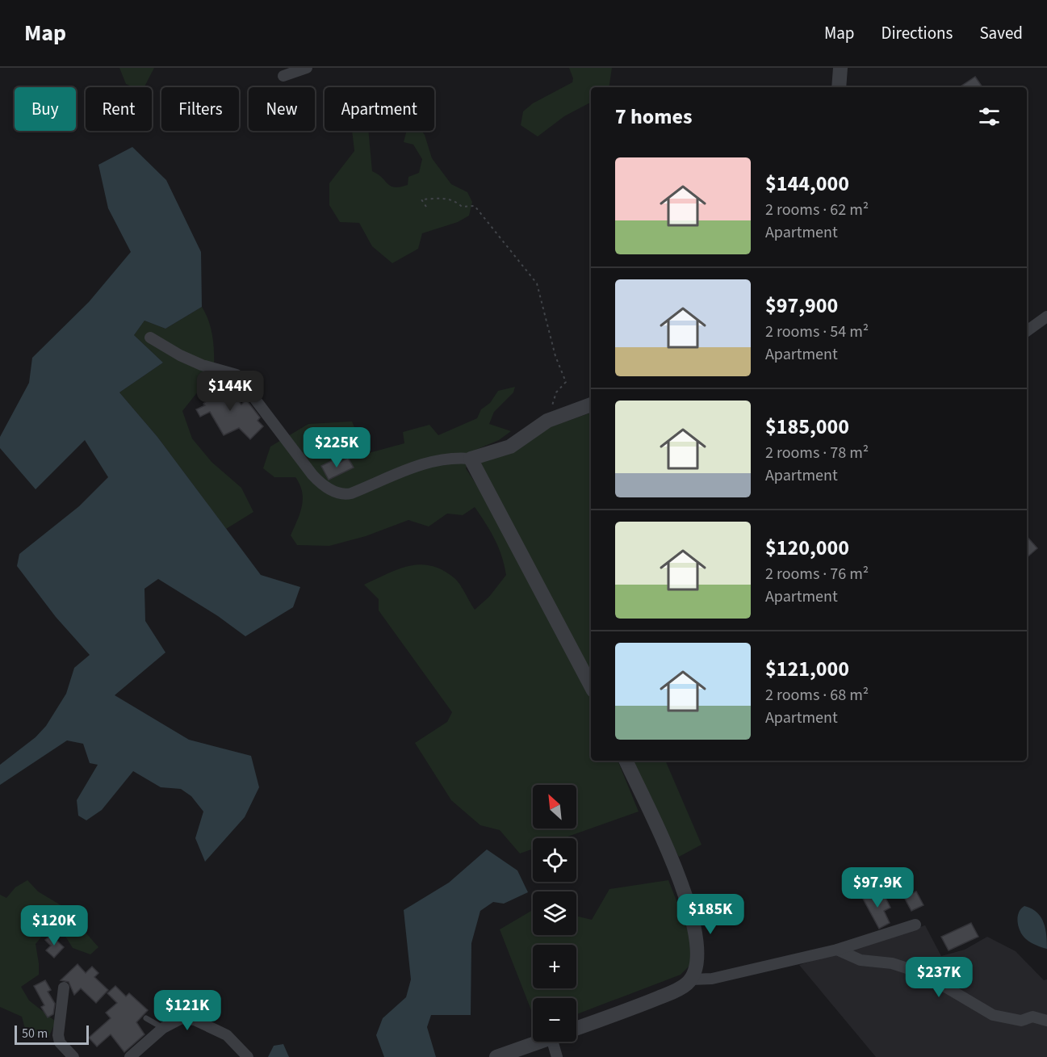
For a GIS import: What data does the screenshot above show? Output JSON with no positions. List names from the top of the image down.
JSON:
{
  "scale_bar": "50 m",
  "north": "top left",
  "page": {
    "header": "Map",
    "nav": ["Map", "Directions", "Saved"],
    "chip": [
      "Buy",
      "Rent",
      "Filters",
      "New",
      "Apartment"
    ],
    "heading": "7 homes",
    "list": [
      {
        "name": "$144,000",
        "note": "2 rooms · 62 m² · Apartment"
      },
      {
        "name": "$97,900",
        "note": "2 rooms · 54 m² · Apartment"
      },
      {
        "name": "$185,000",
        "note": "2 rooms · 78 m² · Apartment"
      },
      {
        "name": "$120,000",
        "note": "2 rooms · 76 m² · Apartment"
      },
      {
        "name": "$121,000",
        "note": "2 rooms · 68 m² · Apartment"
      }
    ],
    "price": [
      "$144K",
      "$225K",
      "$97.9K",
      "$185K",
      "$120K",
      "$237K",
      "$121K"
    ],
    "map_buttons": ["+", "−"],
    "scale": "50 m"
  }
}
